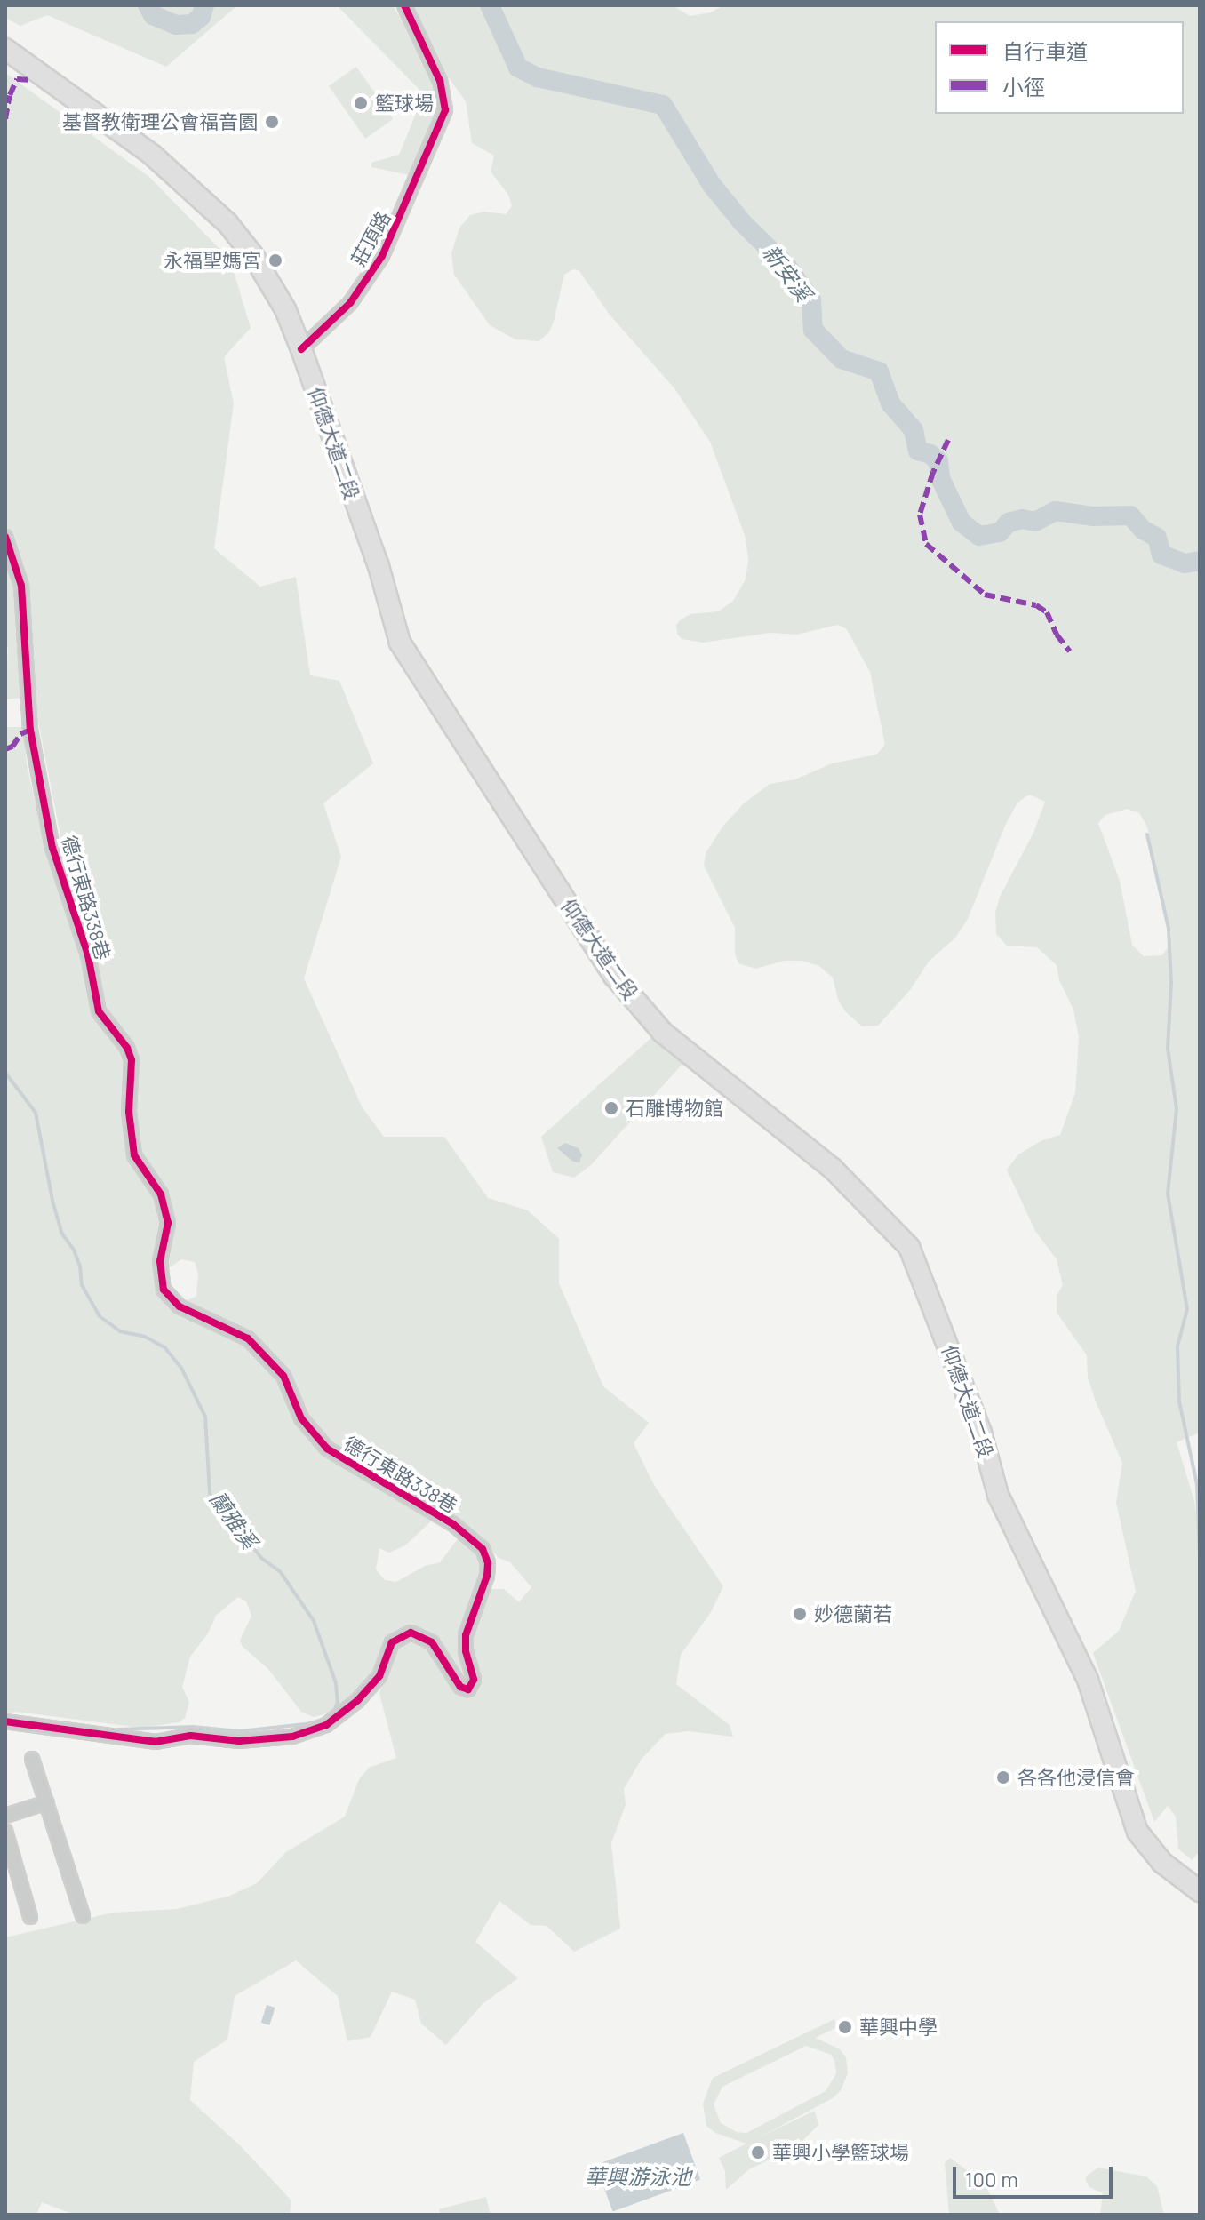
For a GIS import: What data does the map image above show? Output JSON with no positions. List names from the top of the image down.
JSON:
{
  "streets": {
    "main road": ["仰德大道二段"],
    "street": ["莊頂路", "德行東路338巷"]
  },
  "crossings": [
    ["莊頂路", "仰德大道二段"]
  ],
  "water": ["新安溪", "蘭雅溪", "華興游泳池"],
  "places": [
    "籃球場",
    "基督教衛理公會福音園",
    "永福聖媽宮",
    "石雕博物館",
    "妙德蘭若",
    "各各他浸信會",
    "華興中學",
    "華興小學籃球場"
  ],
  "legend": ["自行車道", "小徑"],
  "scale_bar": "100 m"
}
